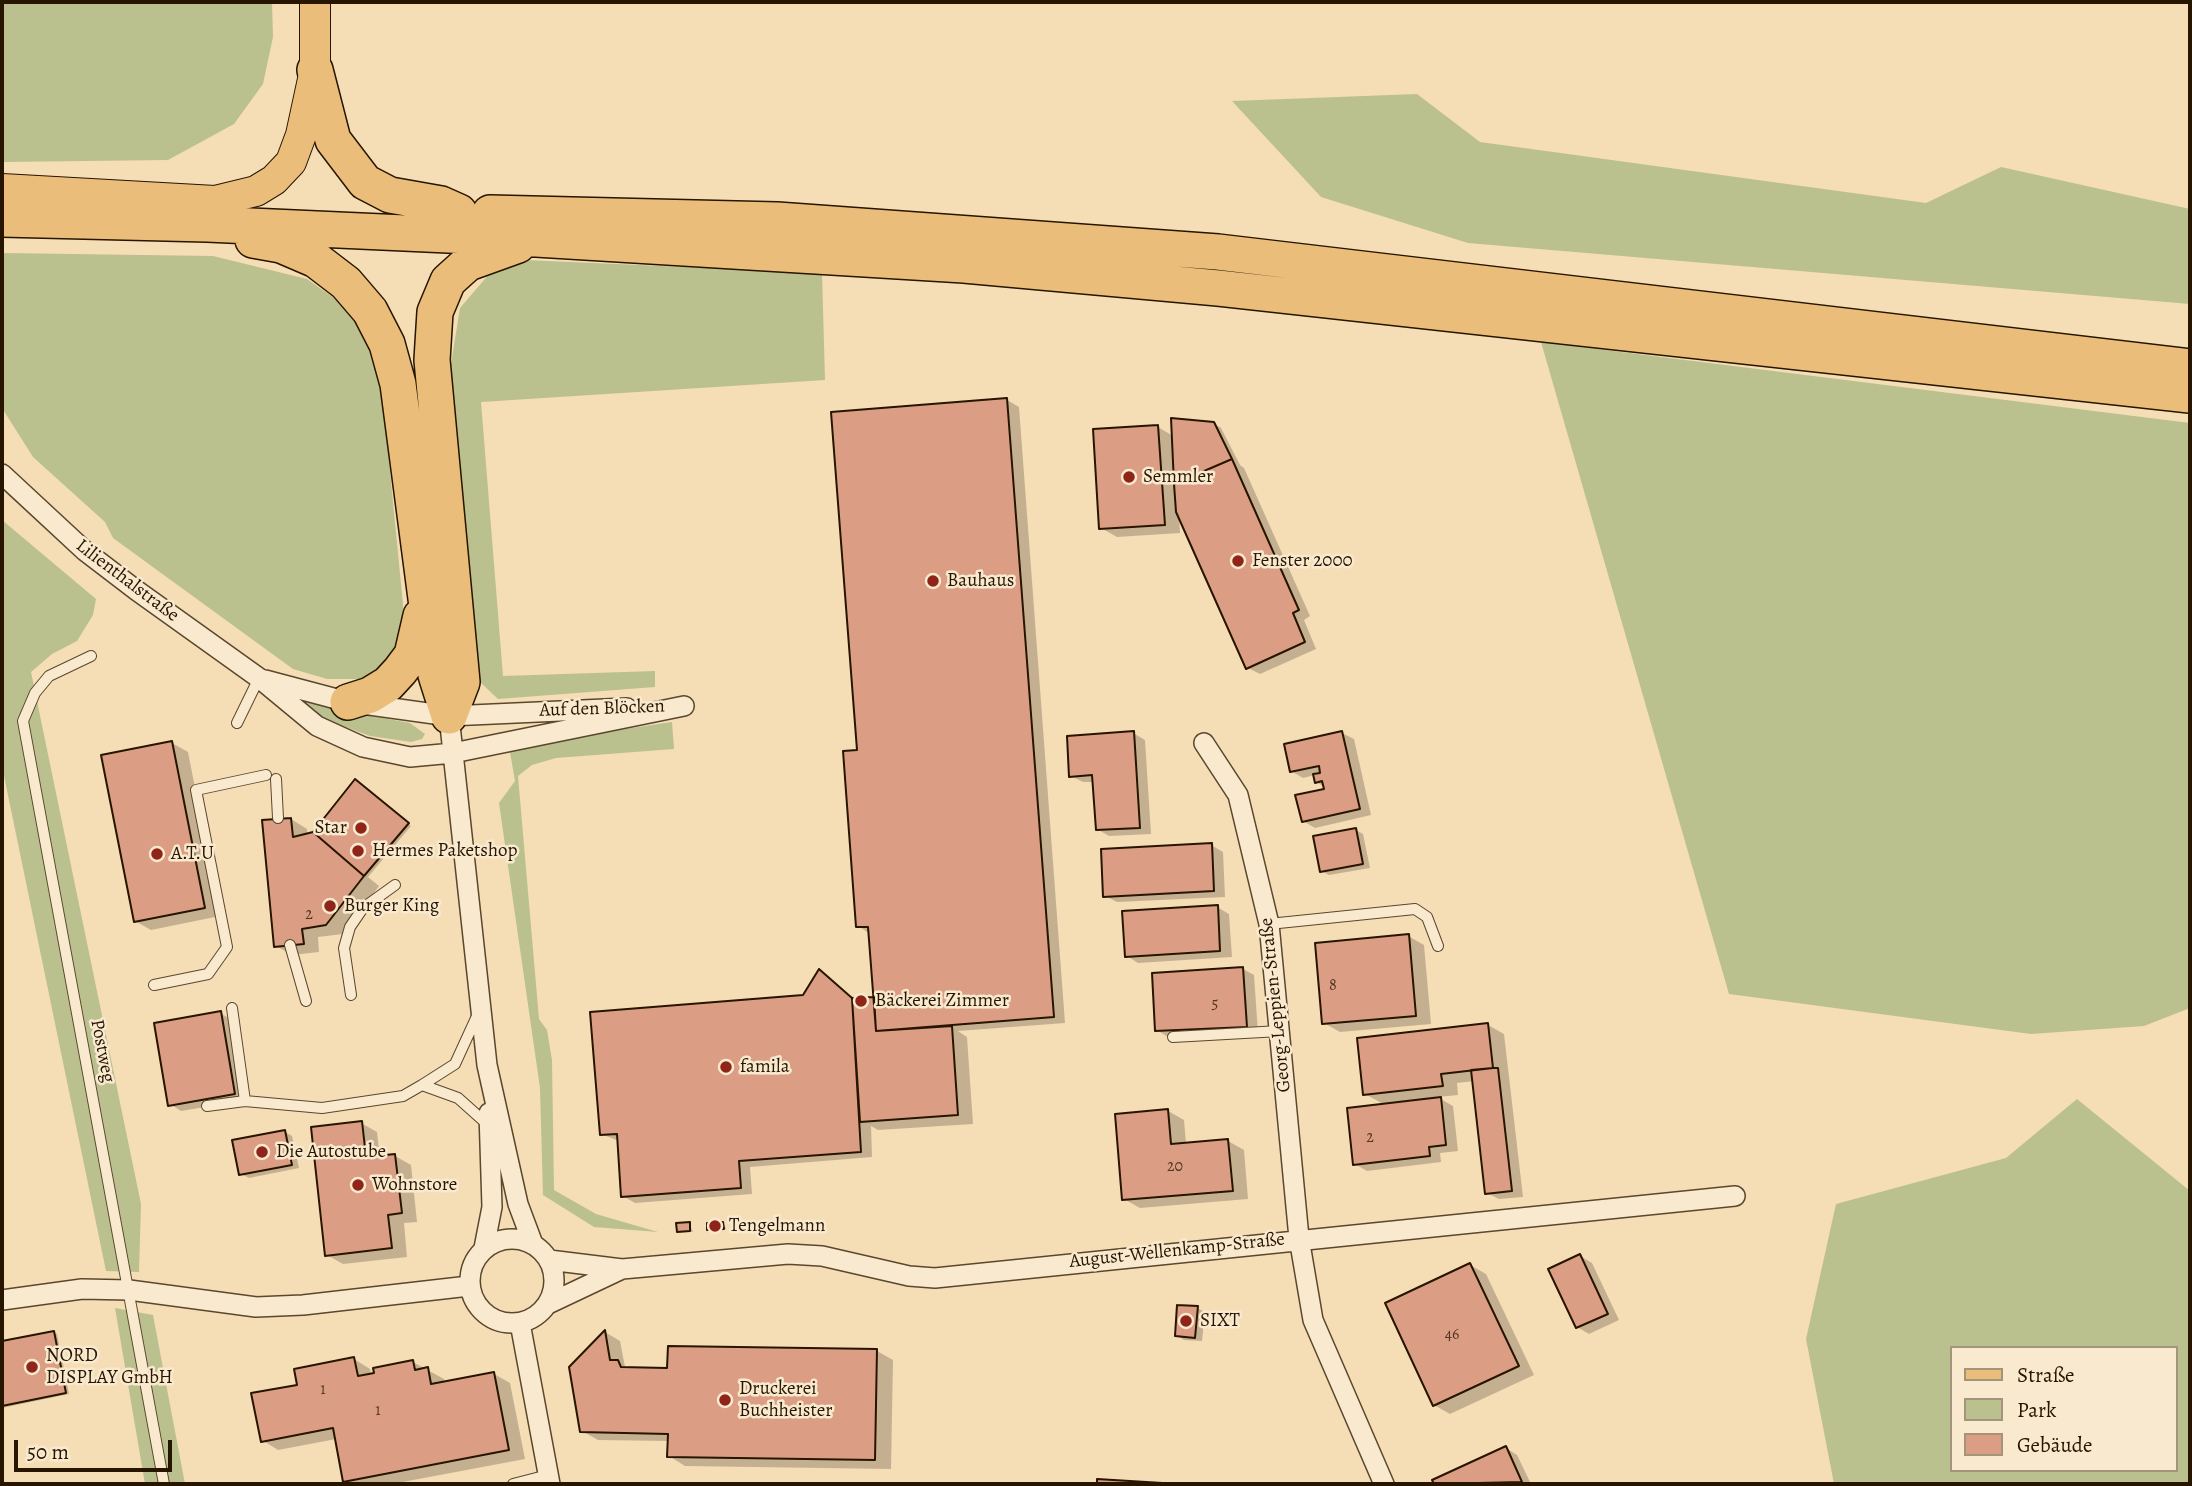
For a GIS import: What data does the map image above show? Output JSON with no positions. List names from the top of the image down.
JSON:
{
  "streets": {
    "street": [
      "Lilienthalstraße",
      "Auf den Blöcken",
      "Georg-Leppien-Straße",
      "August-Wellenkamp-Straße"
    ],
    "lane": ["Postweg"]
  },
  "crossings": [
    ["Lilienthalstraße", "Auf den Blöcken"],
    ["Georg-Leppien-Straße", "August-Wellenkamp-Straße"]
  ],
  "places": [
    "Semmler",
    "Fenster 2000",
    "Bauhaus",
    "Star",
    "Hermes Paketshop",
    "A.T.U",
    "Burger King",
    "Bäckerei Zimmer",
    "famila",
    "Die Autostube",
    "Wohnstore",
    "Tengelmann",
    "SIXT",
    "NORD DISPLAY GmbH",
    "Druckerei Buchheister"
  ],
  "house_numbers": [
    "2",
    "8",
    "5",
    "2",
    "20",
    "46",
    "1",
    "1"
  ],
  "legend": ["Straße", "Park", "Gebäude"],
  "scale_bar": "50 m"
}
